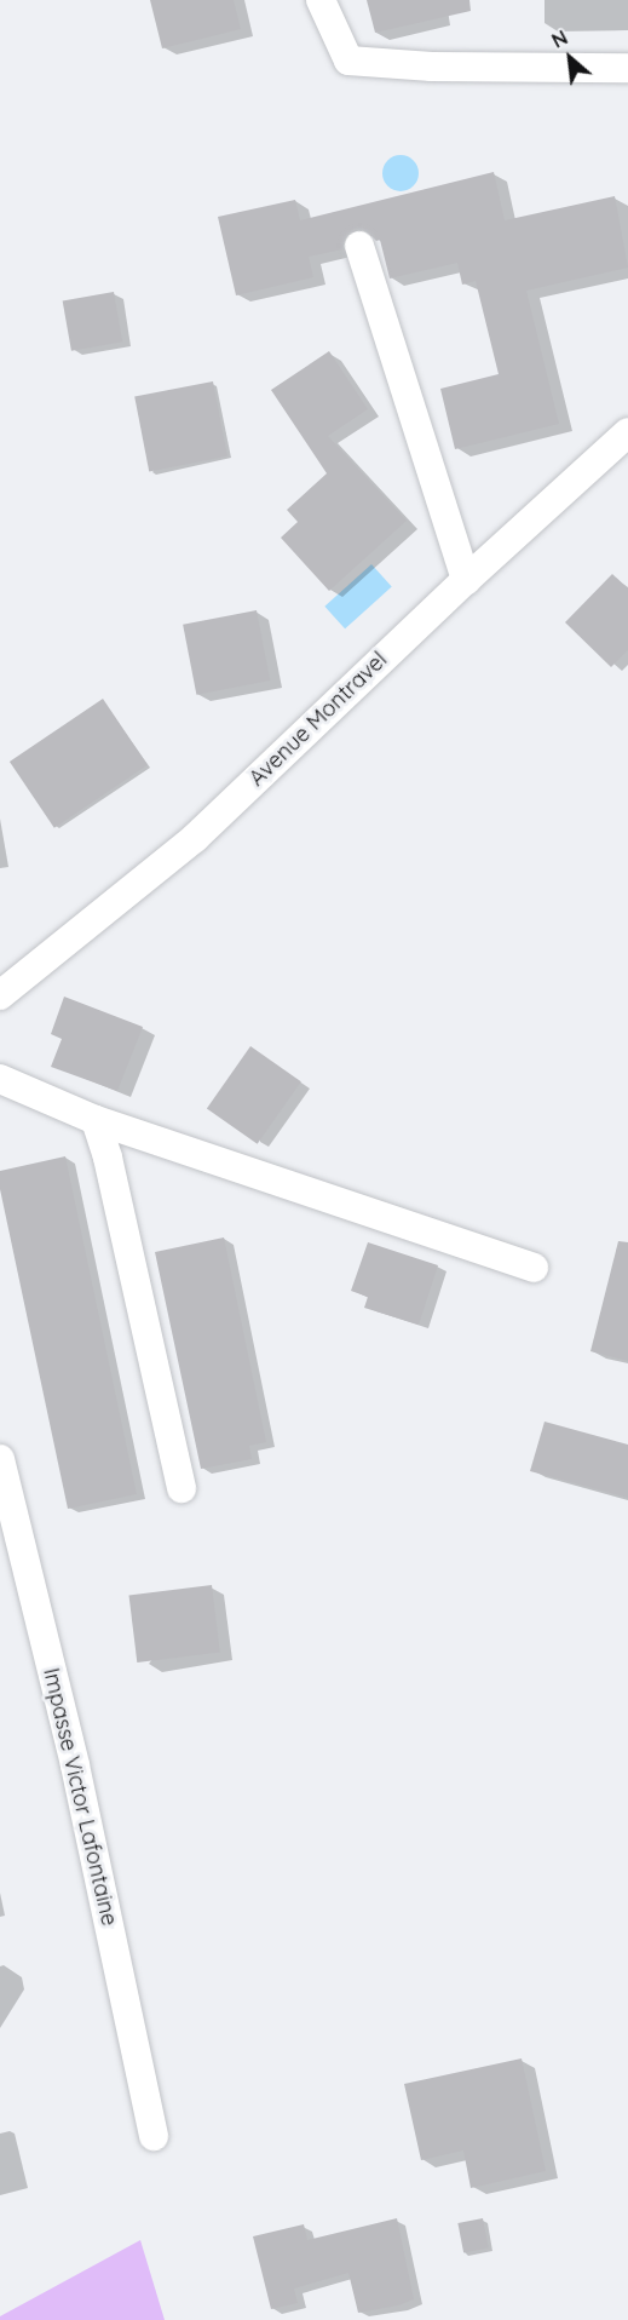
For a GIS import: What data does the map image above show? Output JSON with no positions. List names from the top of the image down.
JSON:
{
  "streets": {
    "street": ["Avenue Montravel", "Impasse Victor Lafontaine"]
  },
  "north": "top left"
}
